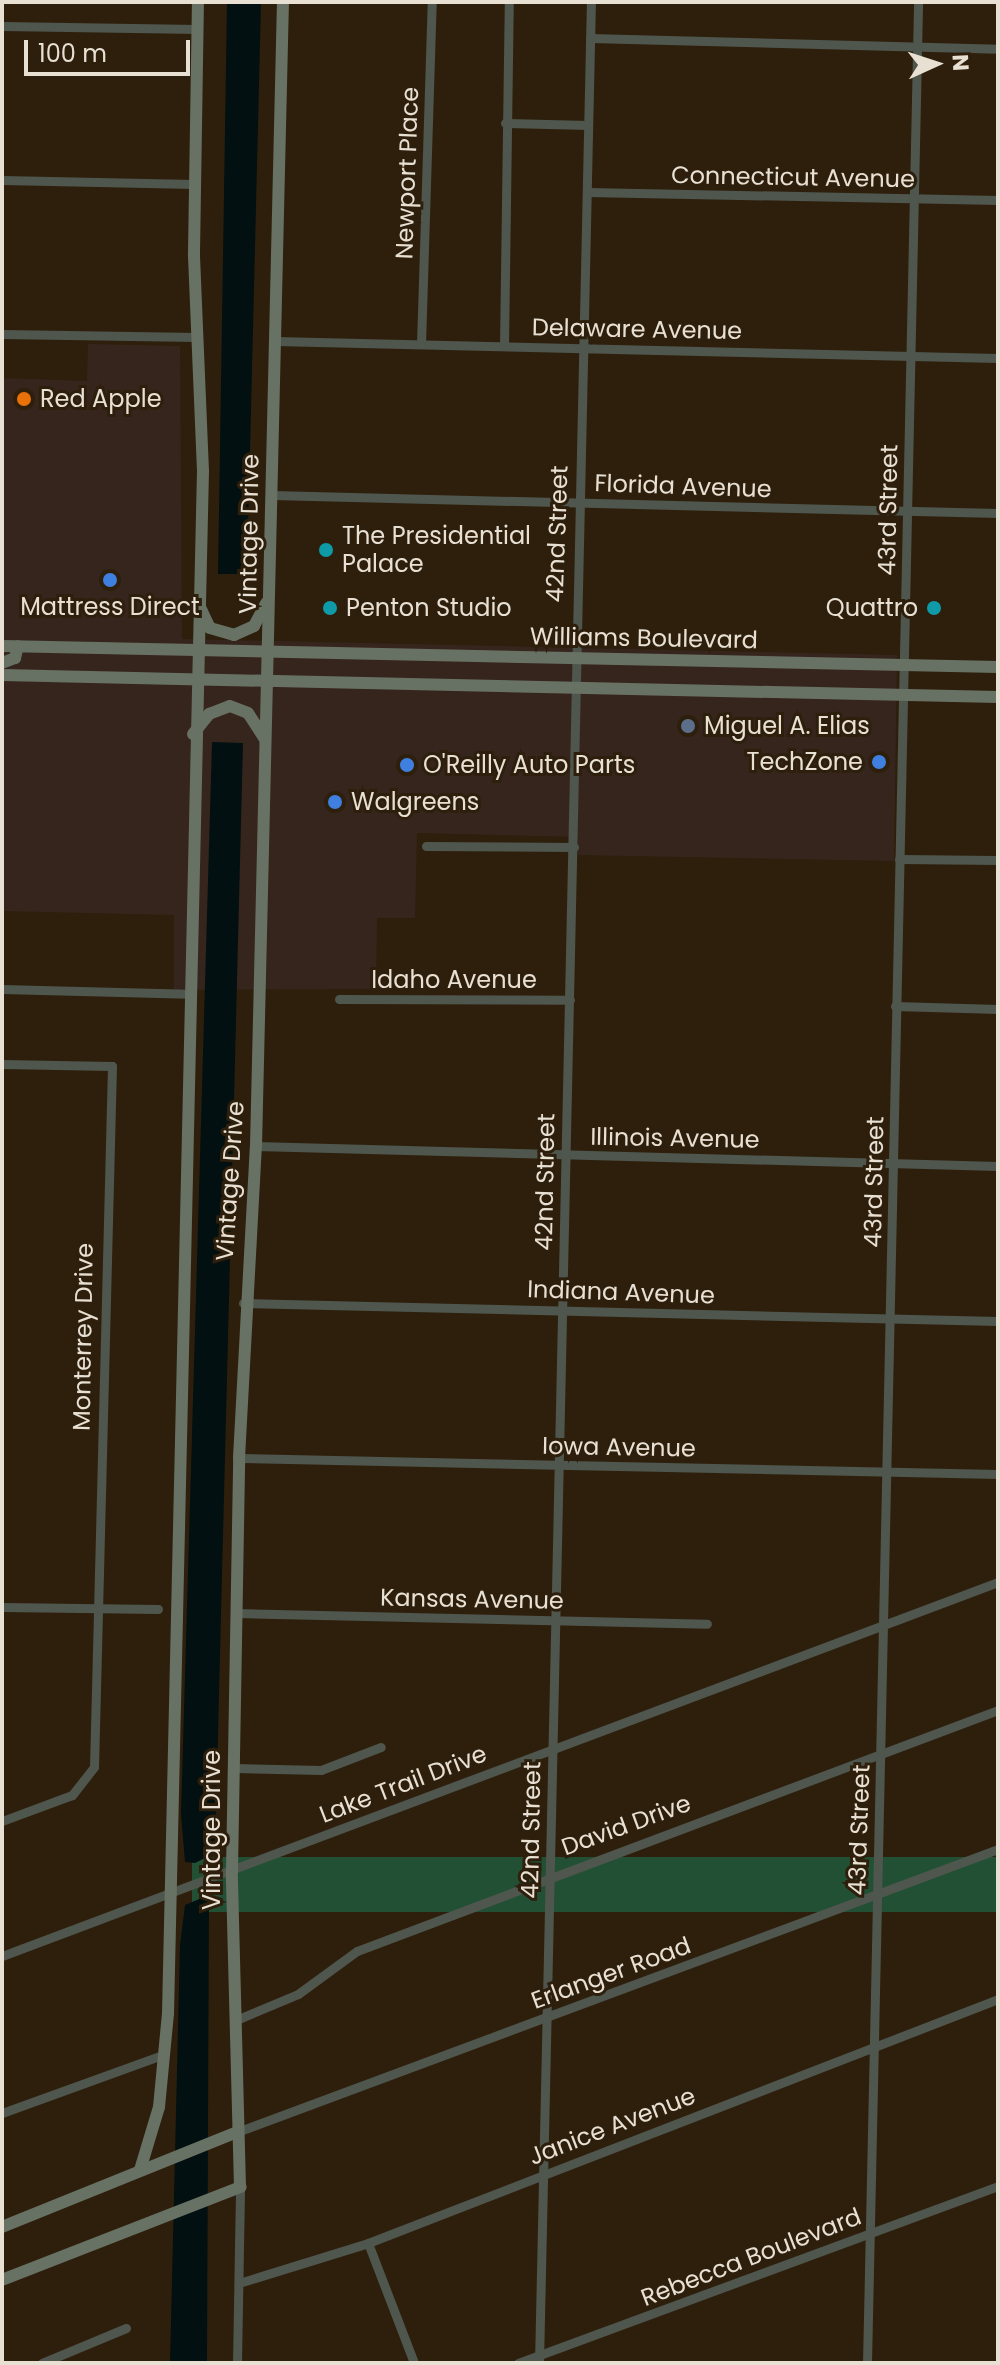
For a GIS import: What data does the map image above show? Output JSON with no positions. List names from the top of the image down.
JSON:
{
  "streets": {
    "street": [
      "Newport Place",
      "Connecticut Avenue",
      "Delaware Avenue",
      "Florida Avenue",
      "43rd Street",
      "Vintage Drive",
      "42nd Street",
      "Williams Boulevard",
      "Idaho Avenue",
      "Illinois Avenue",
      "Indiana Avenue",
      "Monterrey Drive",
      "Iowa Avenue",
      "Kansas Avenue",
      "Lake Trail Drive",
      "David Drive",
      "Erlanger Road",
      "Janice Avenue",
      "Rebecca Boulevard"
    ]
  },
  "crossings": [
    ["Newport Place", "Delaware Avenue"],
    ["Connecticut Avenue", "43rd Street"],
    ["Connecticut Avenue", "42nd Street"],
    ["Delaware Avenue", "43rd Street"],
    ["Delaware Avenue", "Vintage Drive"],
    ["Delaware Avenue", "42nd Street"],
    ["Florida Avenue", "43rd Street"],
    ["Florida Avenue", "Vintage Drive"],
    ["Florida Avenue", "42nd Street"],
    ["43rd Street", "Williams Boulevard"],
    ["43rd Street", "Illinois Avenue"],
    ["43rd Street", "Indiana Avenue"],
    ["43rd Street", "Iowa Avenue"],
    ["43rd Street", "Lake Trail Drive"],
    ["43rd Street", "David Drive"],
    ["43rd Street", "Erlanger Road"],
    ["43rd Street", "Janice Avenue"],
    ["43rd Street", "Rebecca Boulevard"],
    ["Vintage Drive", "Williams Boulevard"],
    ["Vintage Drive", "Illinois Avenue"],
    ["Vintage Drive", "Indiana Avenue"],
    ["Vintage Drive", "Iowa Avenue"],
    ["Vintage Drive", "Kansas Avenue"],
    ["Vintage Drive", "Lake Trail Drive"],
    ["Vintage Drive", "David Drive"],
    ["Vintage Drive", "Erlanger Road"],
    ["Vintage Drive", "Janice Avenue"],
    ["42nd Street", "Williams Boulevard"],
    ["42nd Street", "Idaho Avenue"],
    ["42nd Street", "Illinois Avenue"],
    ["42nd Street", "Indiana Avenue"],
    ["42nd Street", "Iowa Avenue"],
    ["42nd Street", "Kansas Avenue"],
    ["42nd Street", "Lake Trail Drive"],
    ["42nd Street", "David Drive"],
    ["42nd Street", "Erlanger Road"],
    ["42nd Street", "Janice Avenue"],
    ["42nd Street", "Rebecca Boulevard"]
  ],
  "places": [
    "Red Apple",
    "The Presidential Palace",
    "Mattress Direct",
    "Penton Studio",
    "Quattro",
    "Miguel A. Elias",
    "TechZone",
    "O'Reilly Auto Parts",
    "Walgreens"
  ],
  "scale_bar": "100 m",
  "north": "right"
}
